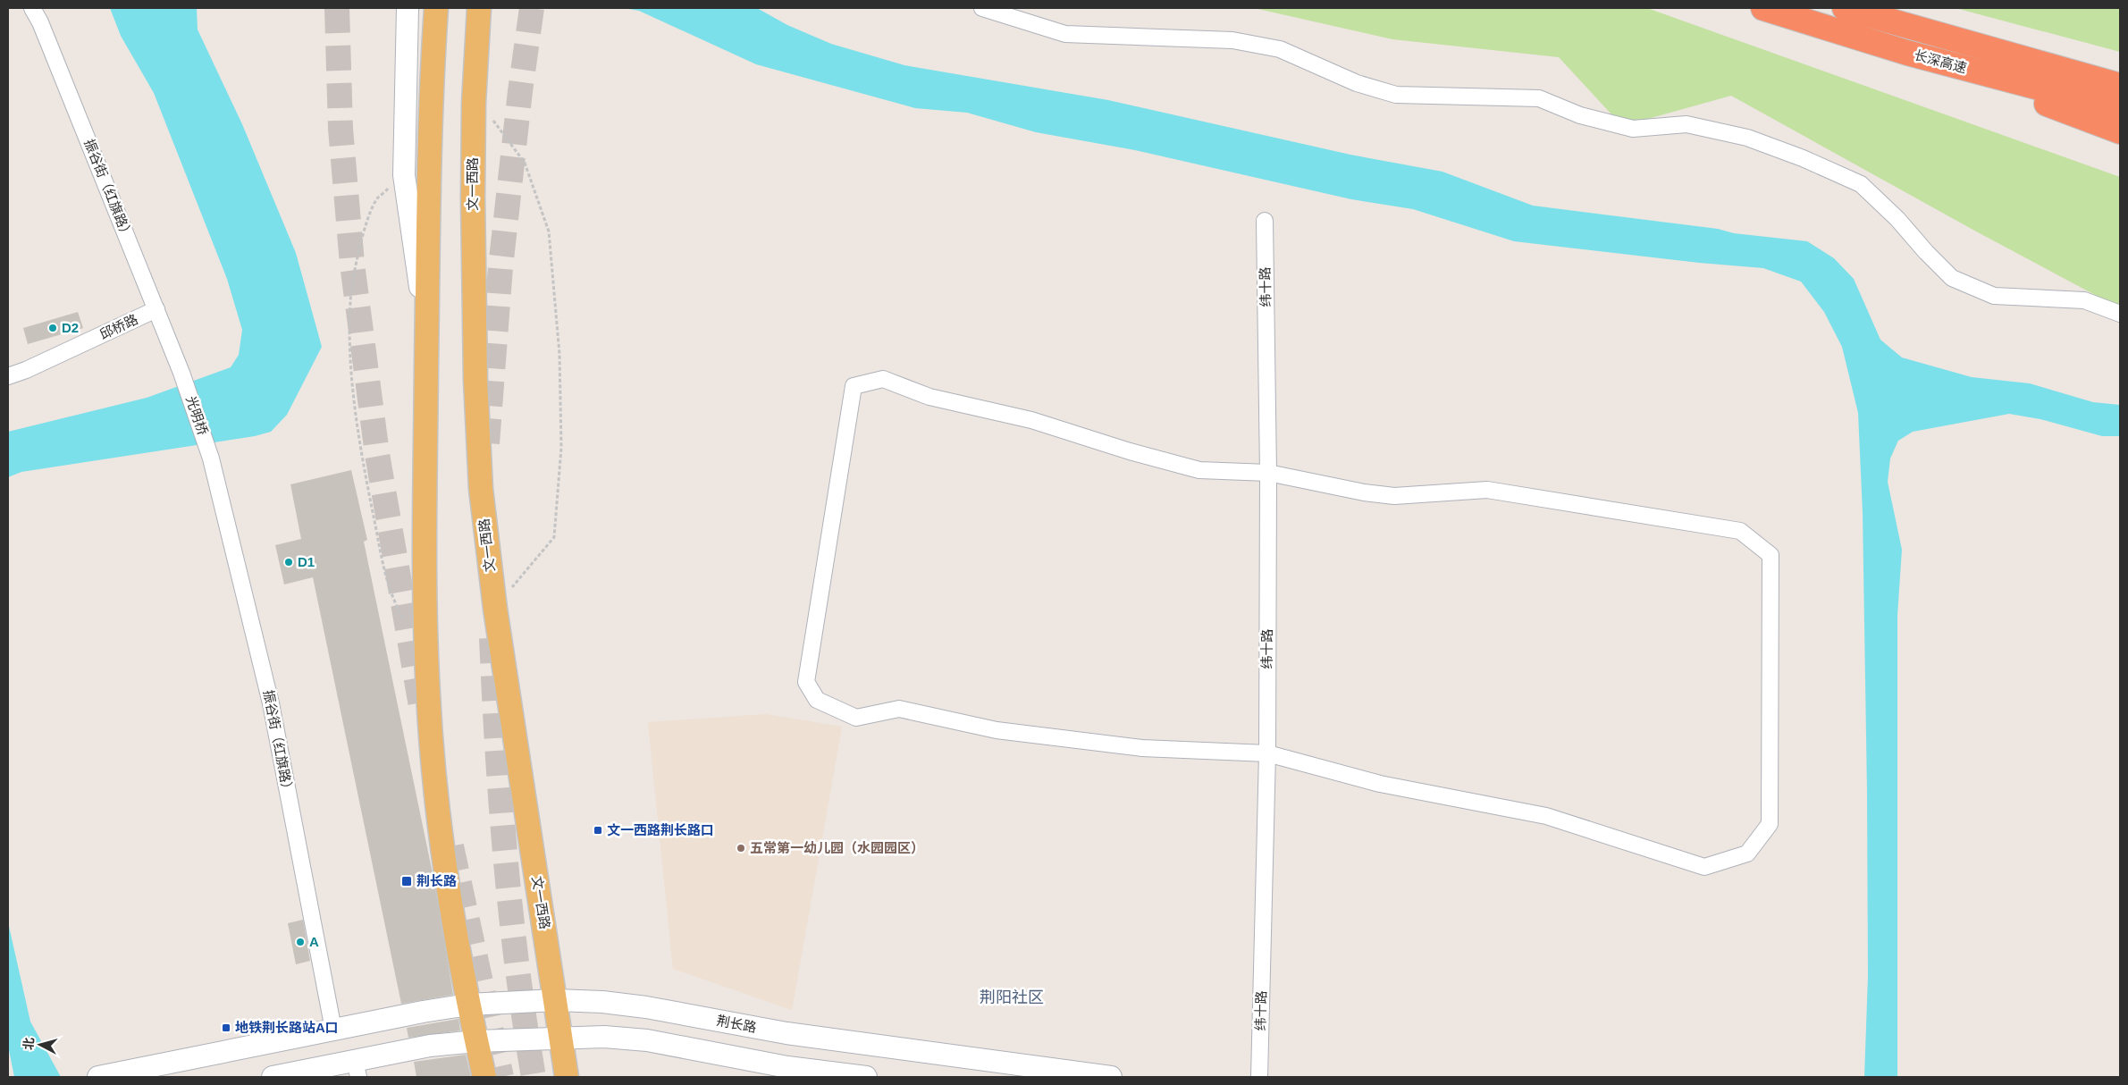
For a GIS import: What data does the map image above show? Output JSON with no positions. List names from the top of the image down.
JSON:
{
  "streets": {
    "highway": ["长深高速"],
    "main road": ["文一西路", "荆长路"],
    "street": [
      "振谷街（红旗路）",
      "纬十路",
      "邱桥路",
      "光明桥"
    ]
  },
  "crossings": [
    ["文一西路", "荆长路"],
    ["振谷街（红旗路）", "邱桥路"],
    ["振谷街（红旗路）", "光明桥"],
    ["振谷街（红旗路）", "荆长路"]
  ],
  "districts": ["荆阳社区"],
  "places": {
    "other": [
      "D2",
      "D1",
      "五常第一幼儿园（水园园区）",
      "A"
    ],
    "transit": ["文一西路荆长路口", "荆长路", "地铁荆长路站A口"]
  },
  "north": "left"
}
